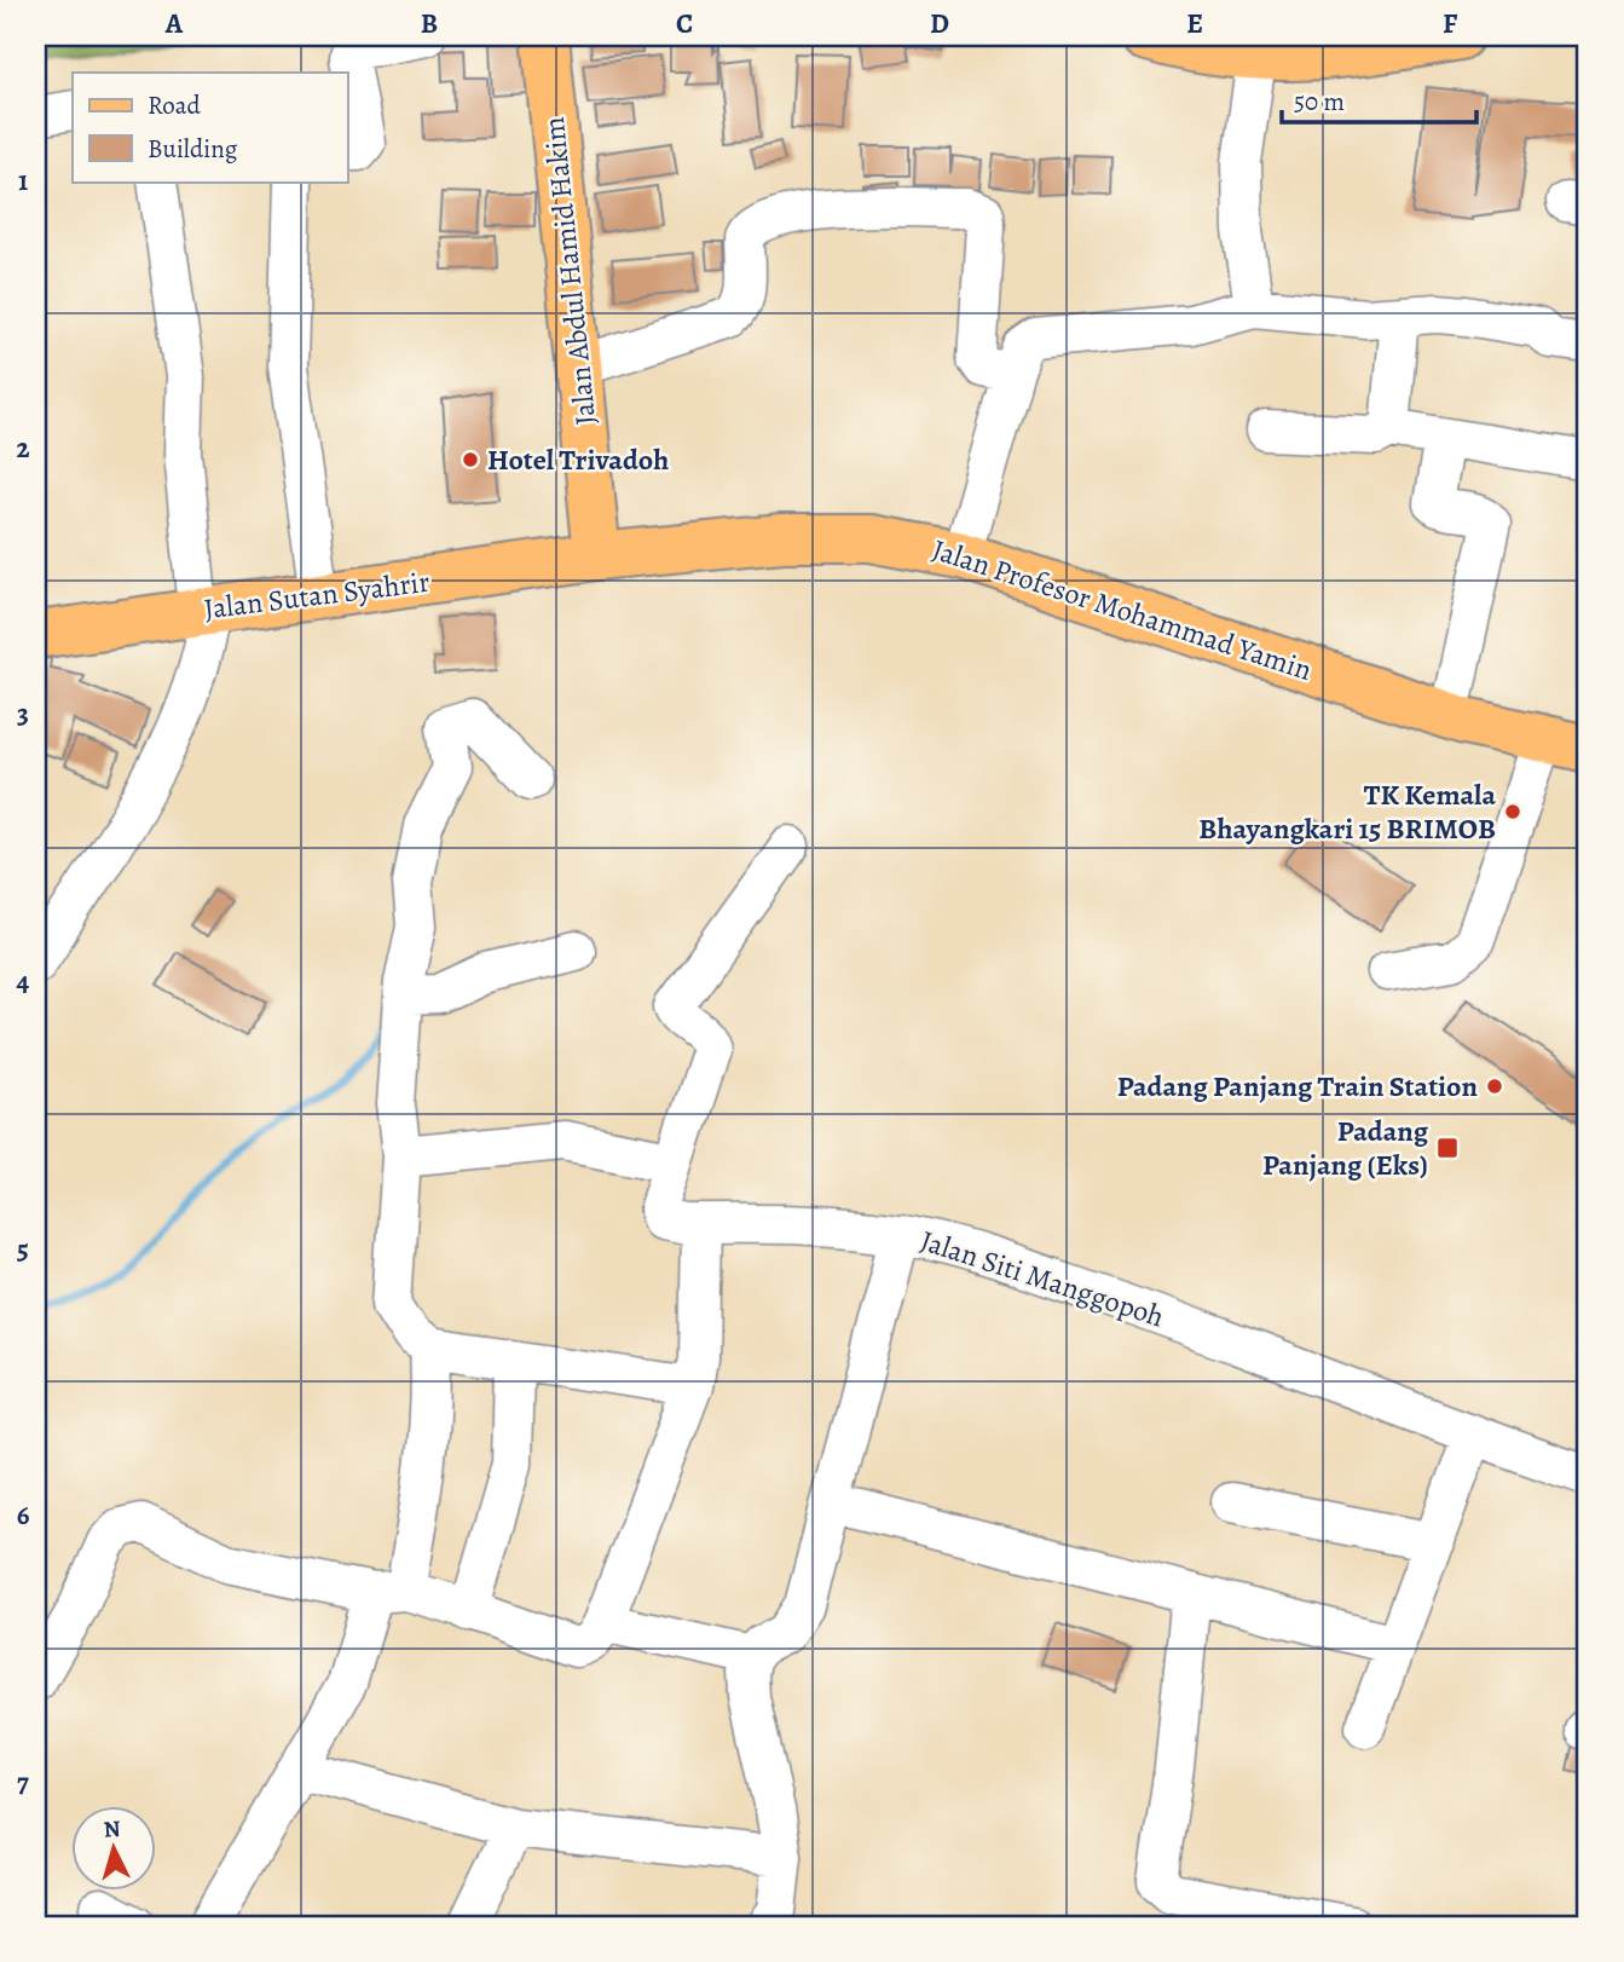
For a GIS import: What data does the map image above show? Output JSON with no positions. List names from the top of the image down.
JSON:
{
  "streets": {
    "main road": ["Jalan Abdul Hamid Hakim", "Jalan Sutan Syahrir", "Jalan Profesor Mohammad Yamin"],
    "street": ["Jalan Siti Manggopoh"]
  },
  "crossings": [
    ["Jalan Abdul Hamid Hakim", "Jalan Sutan Syahrir"],
    ["Jalan Abdul Hamid Hakim", "Jalan Profesor Mohammad Yamin"],
    ["Jalan Sutan Syahrir", "Jalan Profesor Mohammad Yamin"]
  ],
  "places": {
    "other": ["Hotel Trivadoh", "TK Kemala Bhayangkari 15 BRIMOB", "Padang Panjang Train Station"],
    "transit": ["Padang Panjang (Eks)"]
  },
  "legend": ["Road", "Building"],
  "scale_bar": "50 m",
  "north": "top",
  "grid": {
    "columns": [
      "A",
      "B",
      "C",
      "D",
      "E",
      "F"
    ],
    "rows": [
      "1",
      "2",
      "3",
      "4",
      "5",
      "6",
      "7"
    ]
  }
}
